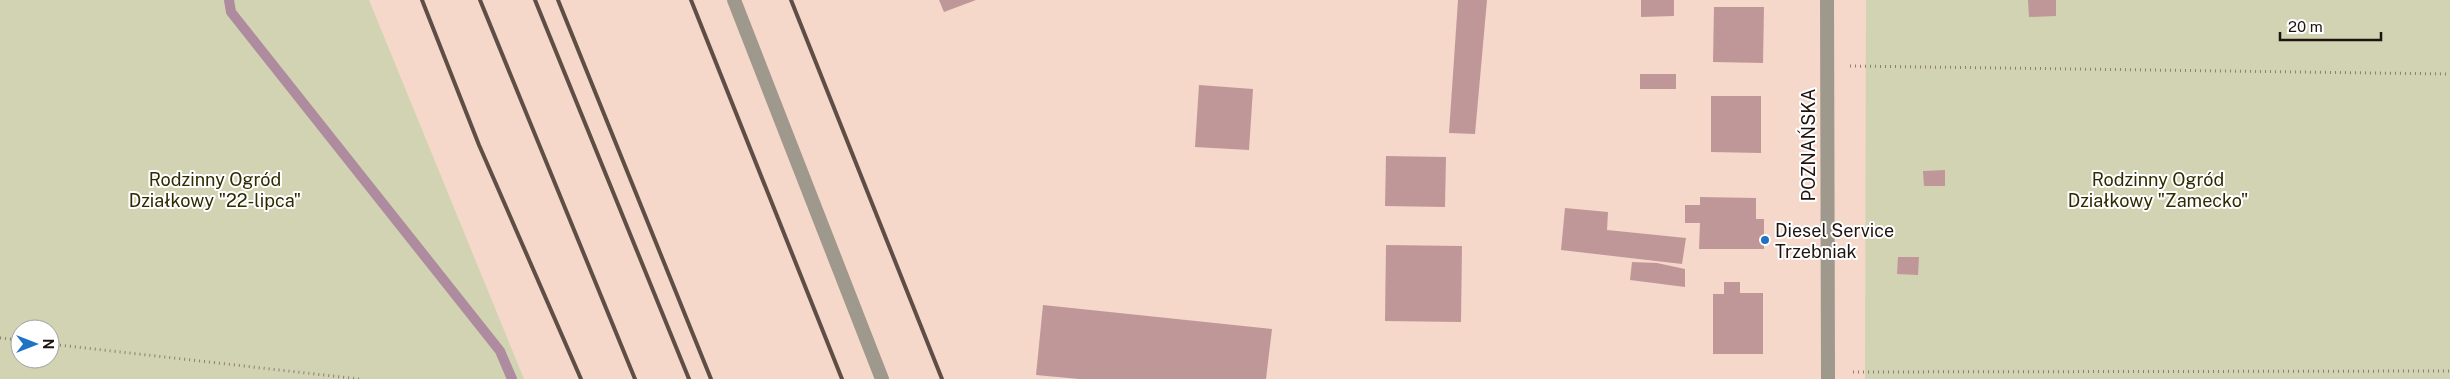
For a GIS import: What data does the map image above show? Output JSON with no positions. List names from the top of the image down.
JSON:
{
  "streets": {
    "street": ["POZNAŃSKA"]
  },
  "parks": ["Rodzinny Ogród Działkowy \"22-lipca\"", "Rodzinny Ogród Działkowy \"Zamecko\""],
  "places": ["Diesel Service Trzebniak"],
  "scale_bar": "20 m",
  "north": "right"
}
